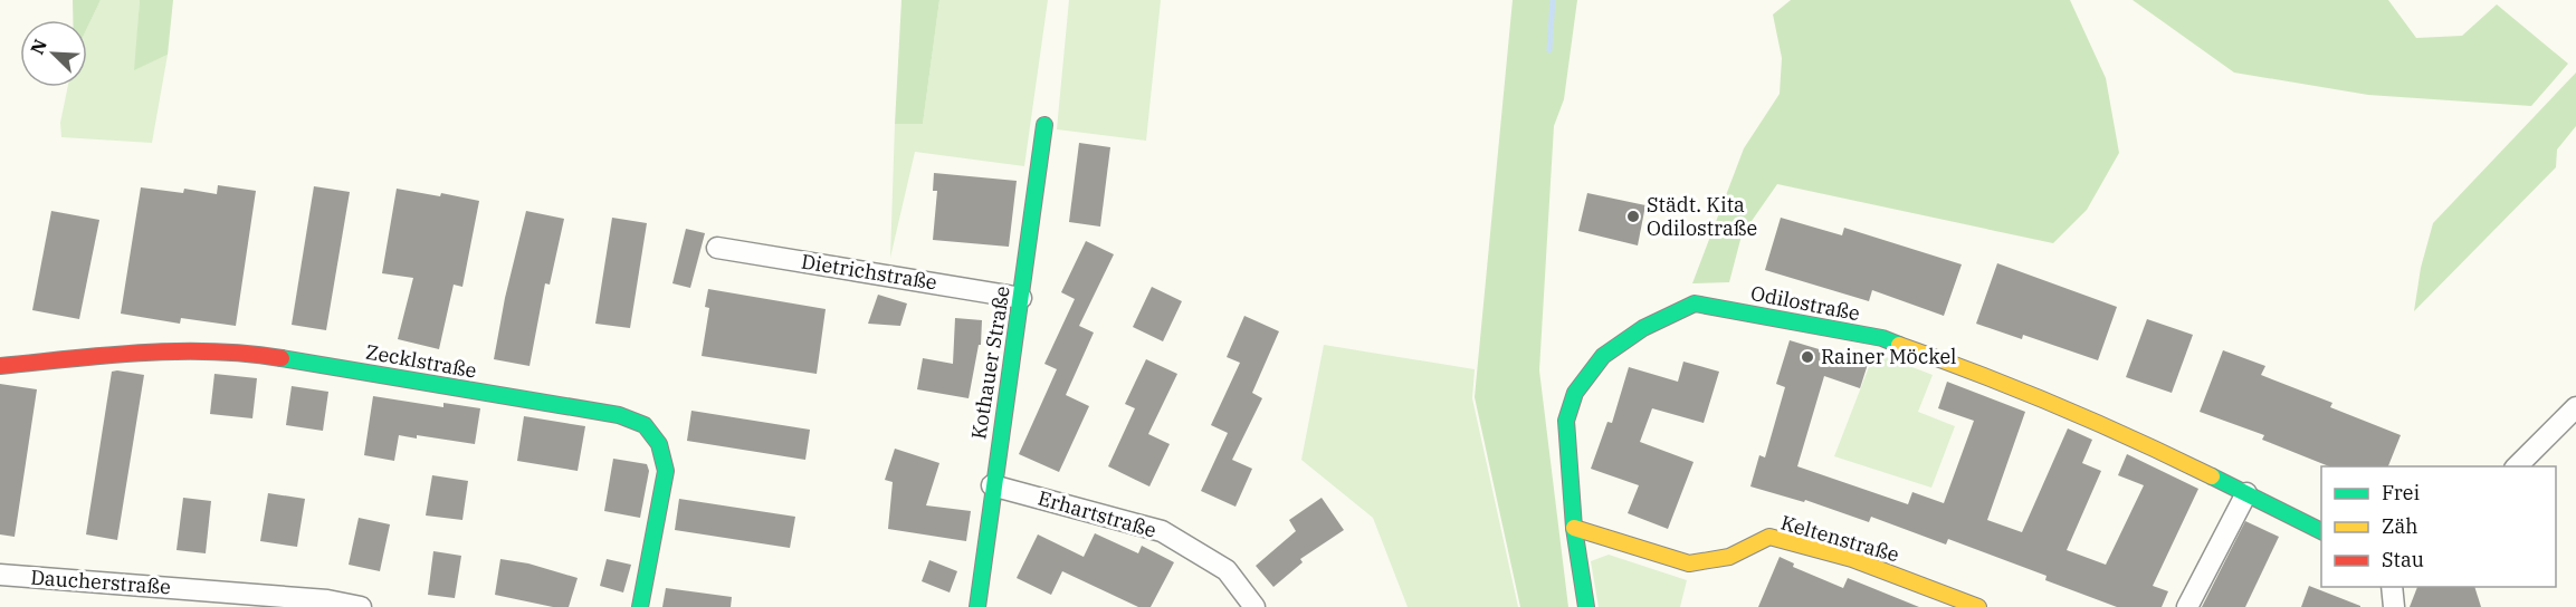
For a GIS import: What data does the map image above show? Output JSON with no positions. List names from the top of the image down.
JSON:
{
  "streets": {
    "street": [
      "Dietrichstraße",
      "Odilostraße",
      "Zecklstraße",
      "Kothauer Straße",
      "Erhartstraße",
      "Keltenstraße",
      "Daucherstraße"
    ]
  },
  "crossings": [
    ["Dietrichstraße", "Kothauer Straße"],
    ["Odilostraße", "Keltenstraße"],
    ["Kothauer Straße", "Erhartstraße"]
  ],
  "places": ["Städt. Kita Odilostraße", "Rainer Möckel"],
  "legend": ["Frei", "Zäh", "Stau"],
  "north": "top left"
}
